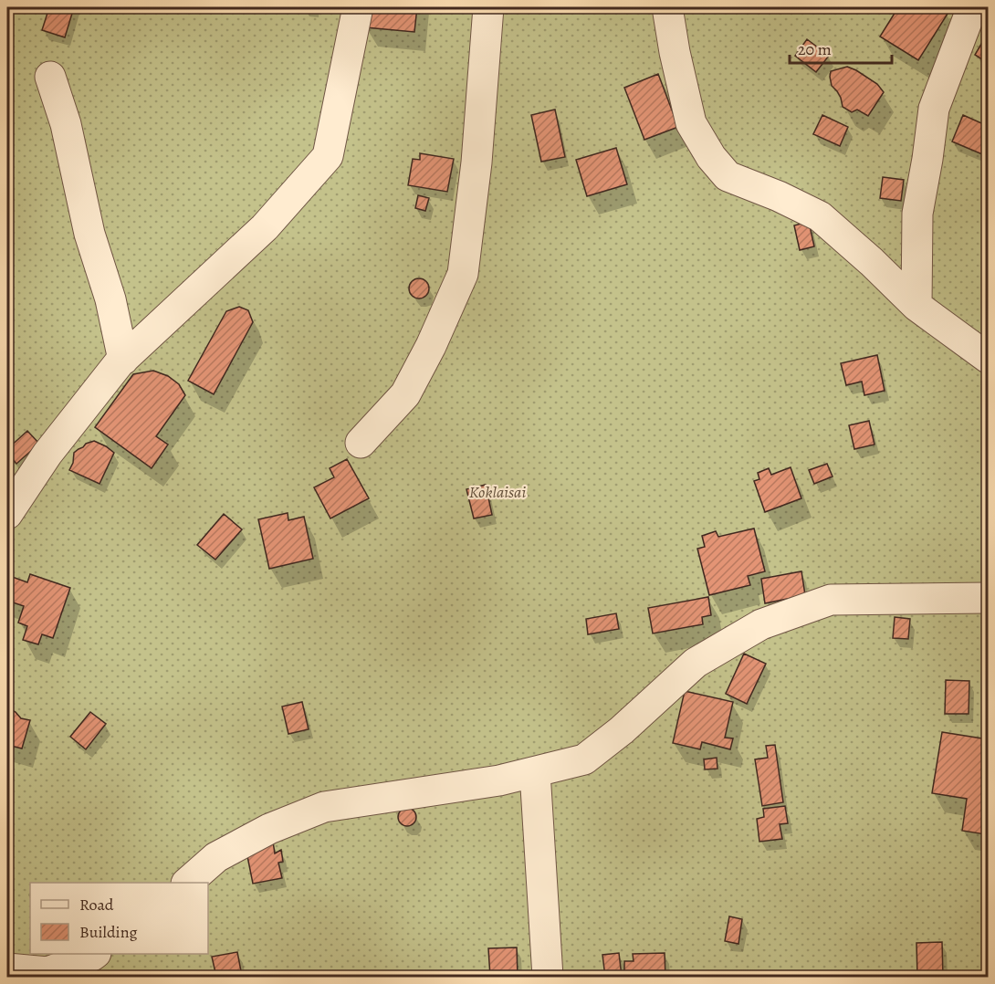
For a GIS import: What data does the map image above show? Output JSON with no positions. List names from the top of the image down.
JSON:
{
  "parks": ["Koklaisai"],
  "legend": ["Road", "Building"],
  "scale_bar": "20 m"
}
